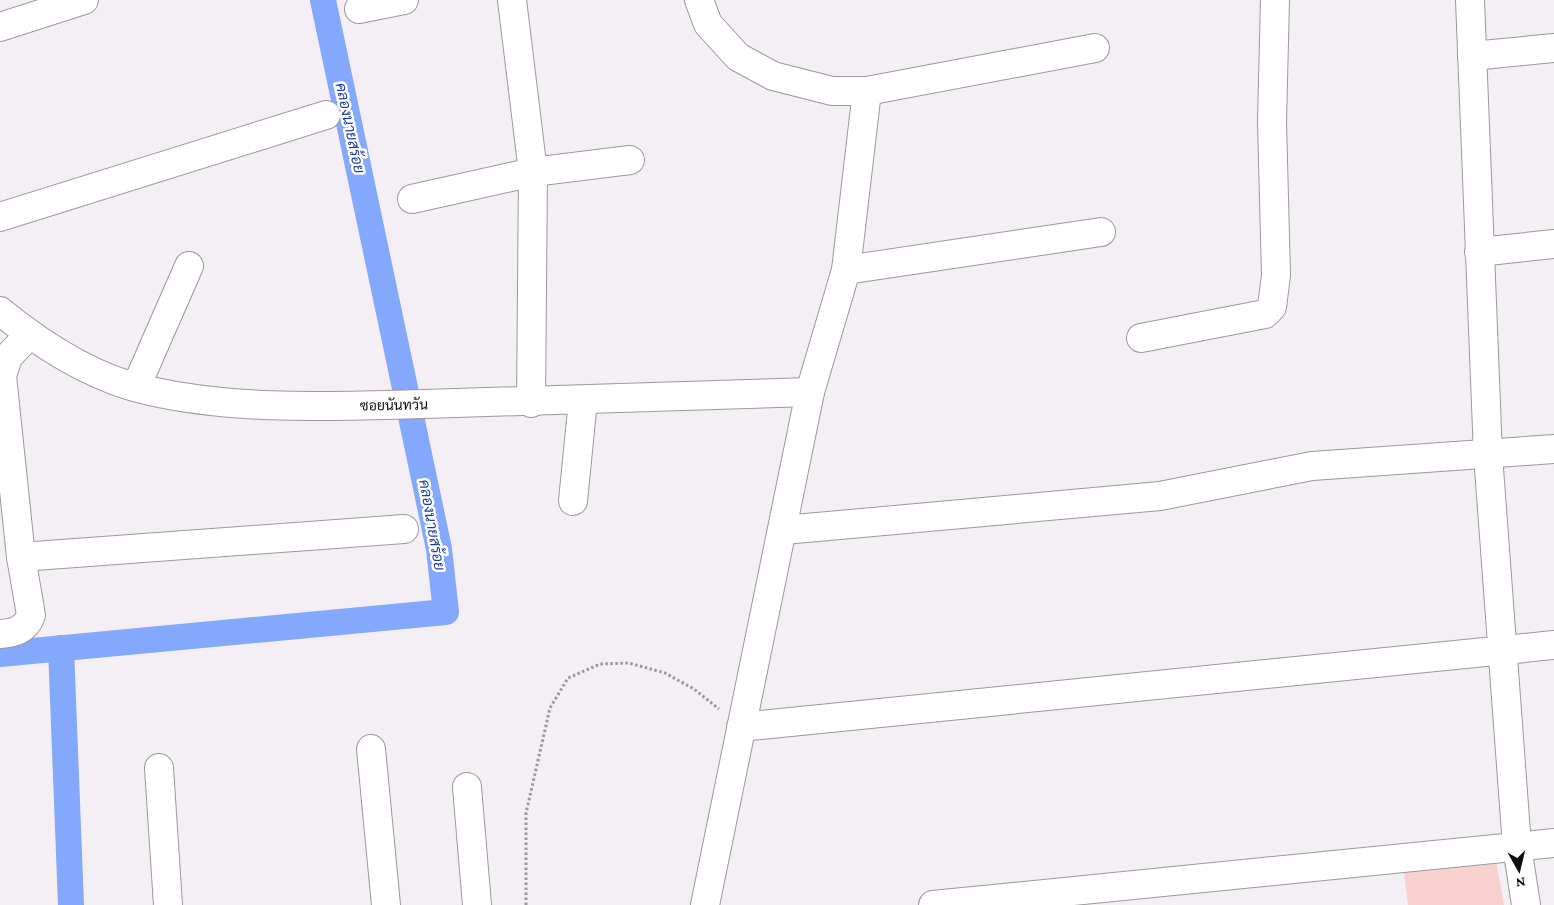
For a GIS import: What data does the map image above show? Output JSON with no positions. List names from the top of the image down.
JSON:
{
  "streets": {
    "street": ["ซอยนันทวัน"]
  },
  "water": ["คลองนายสร้อย"],
  "north": "bottom"
}
